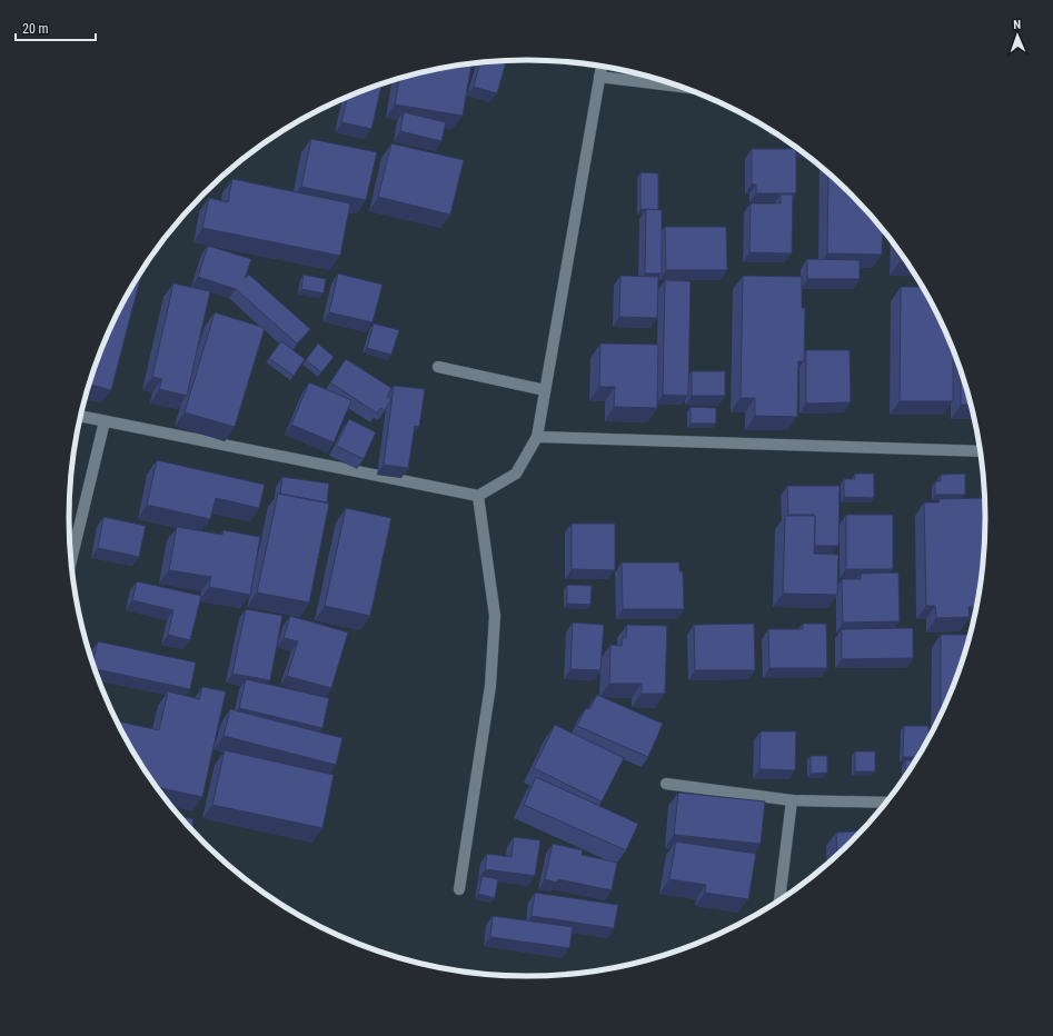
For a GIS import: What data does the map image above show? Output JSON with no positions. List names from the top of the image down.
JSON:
{
  "scale_bar": "20 m",
  "north": "top"
}
